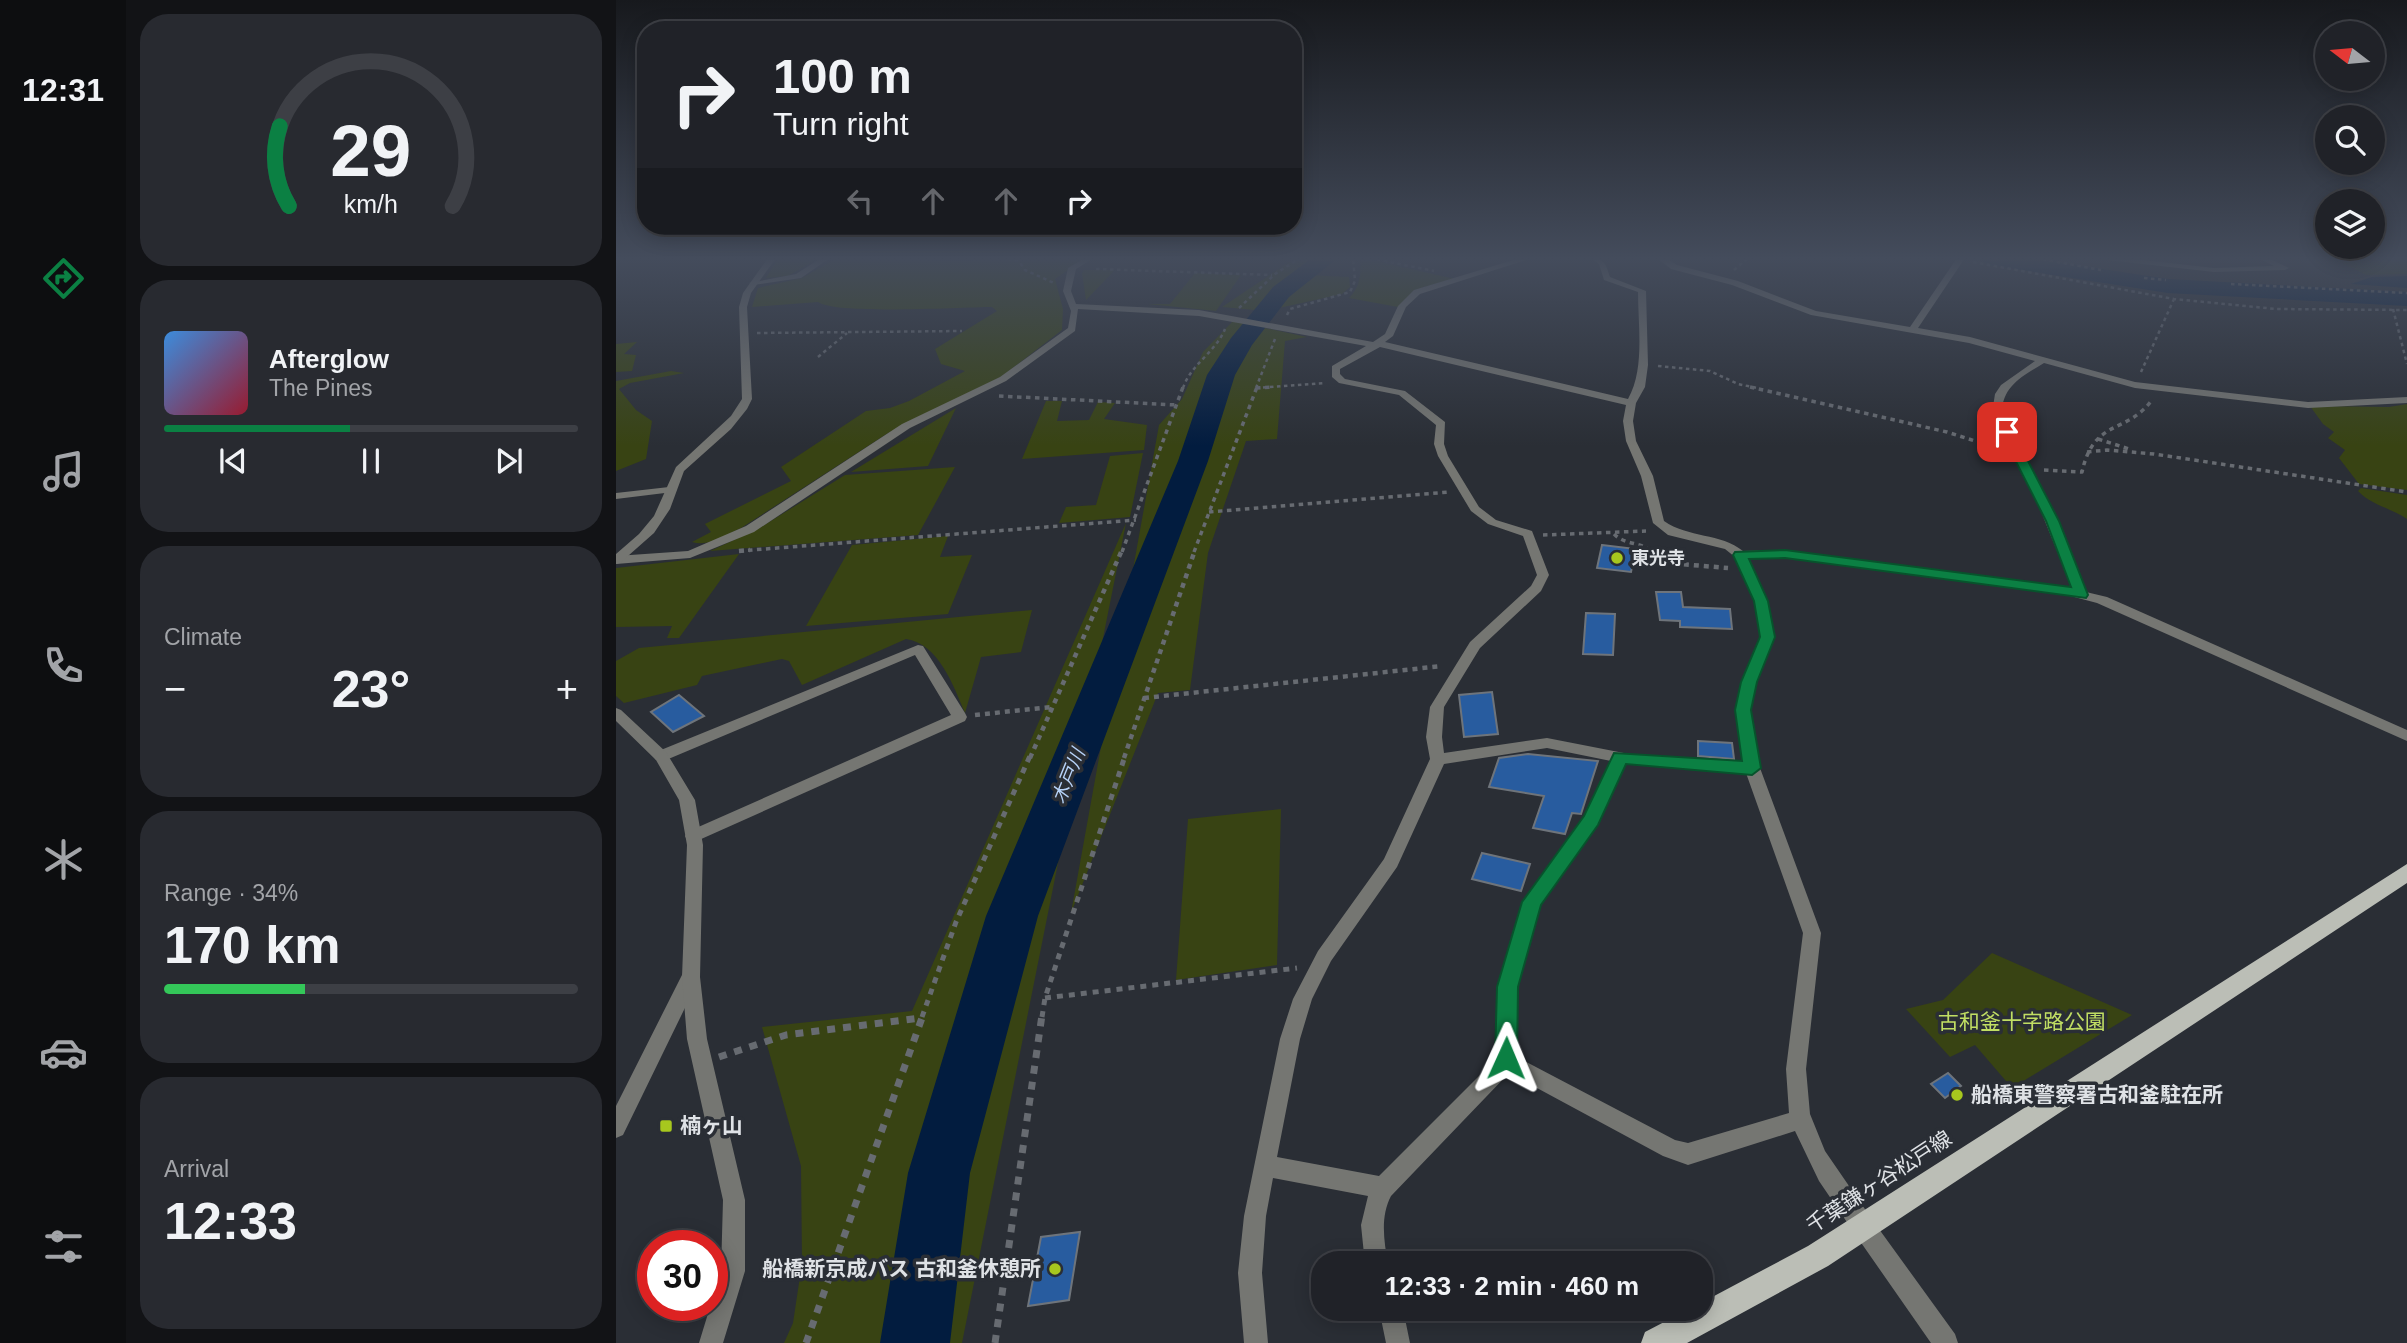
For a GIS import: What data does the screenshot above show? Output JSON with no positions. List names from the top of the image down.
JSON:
{
  "streets": {
    "main road": ["千葉鎌ヶ谷松戸線"]
  },
  "water": ["木戸川"],
  "parks": ["古和釜十字路公園"],
  "places": {
    "other": ["東光寺", "船橋東警察署古和釜駐在所", "船橋新京成バス 古和釜休憩所"],
    "transit": ["楠ヶ山"]
  },
  "north": "left",
  "page": {
    "tabs": "12:31",
    "turn": ["100 m", "Turn right"],
    "song": ["Afterglow", "The Pines"],
    "tile": [
      "Climate",
      ["Range · 34%", "170 km"],
      ["Arrival", "12:33"]
    ],
    "heat": ["−", "23°", "+"],
    "limit": "30",
    "trip": "12:33 · 2 min · 460 m",
    "gauge": ["29", "km/h"]
  }
}
